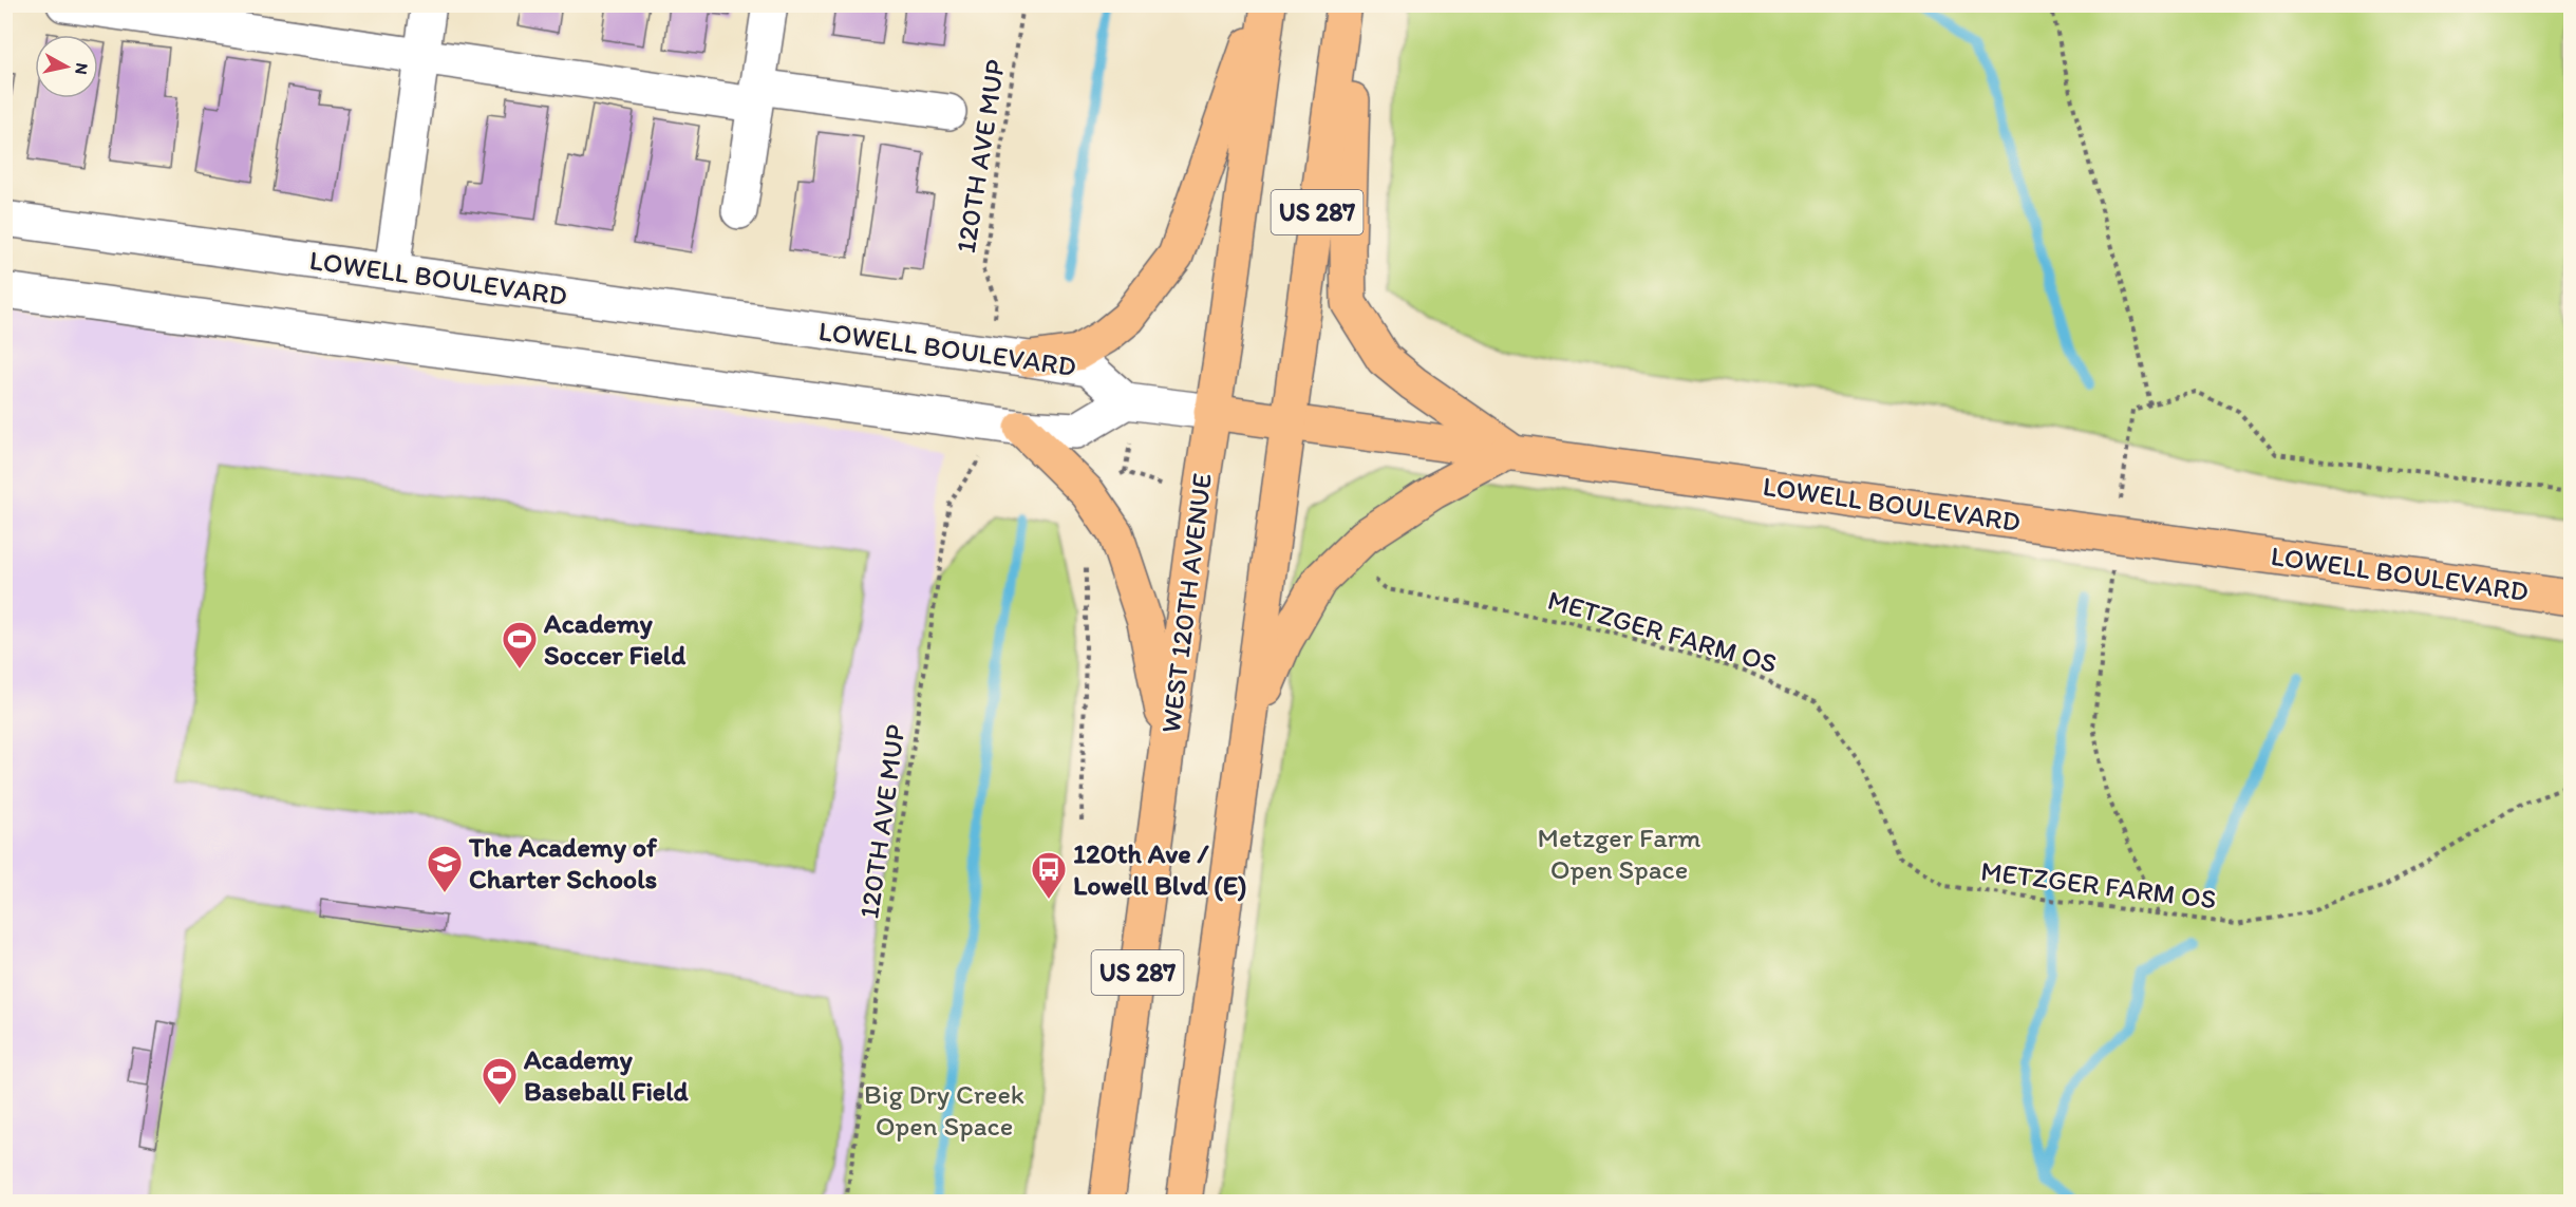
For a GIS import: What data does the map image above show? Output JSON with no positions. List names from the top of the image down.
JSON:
{
  "streets": {
    "main road": ["US 287", "LOWELL BOULEVARD", "WEST 120TH AVENUE"],
    "path": ["120TH AVE MUP", "METZGER FARM OS"]
  },
  "crossings": [
    ["US 287", "LOWELL BOULEVARD"],
    ["LOWELL BOULEVARD", "WEST 120TH AVENUE"]
  ],
  "parks": ["Metzger Farm Open Space", "Big Dry Creek Open Space"],
  "places": {
    "sports": ["Academy Soccer Field", "Academy Baseball Field"],
    "school or university": ["The Academy of Charter Schools"],
    "bus stop": ["120th Ave / Lowell Blvd (E)"]
  },
  "north": "right"
}
